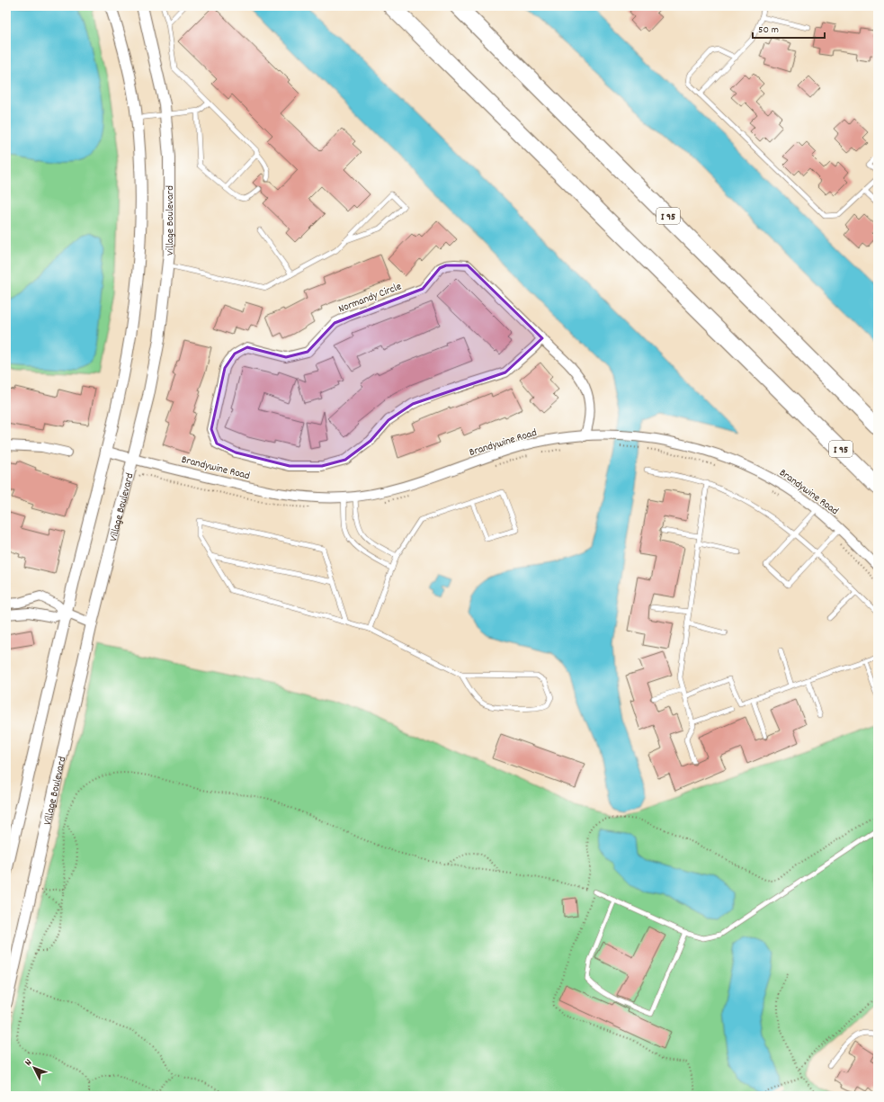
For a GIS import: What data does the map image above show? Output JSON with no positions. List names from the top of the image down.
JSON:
{
  "streets": {
    "highway": ["I 95"],
    "street": ["Village Boulevard", "Normandy Circle", "Brandywine Road"]
  },
  "crossings": [
    ["Village Boulevard", "Brandywine Road"],
    ["Normandy Circle", "Brandywine Road"]
  ],
  "scale_bar": "50 m",
  "north": "top left"
}
